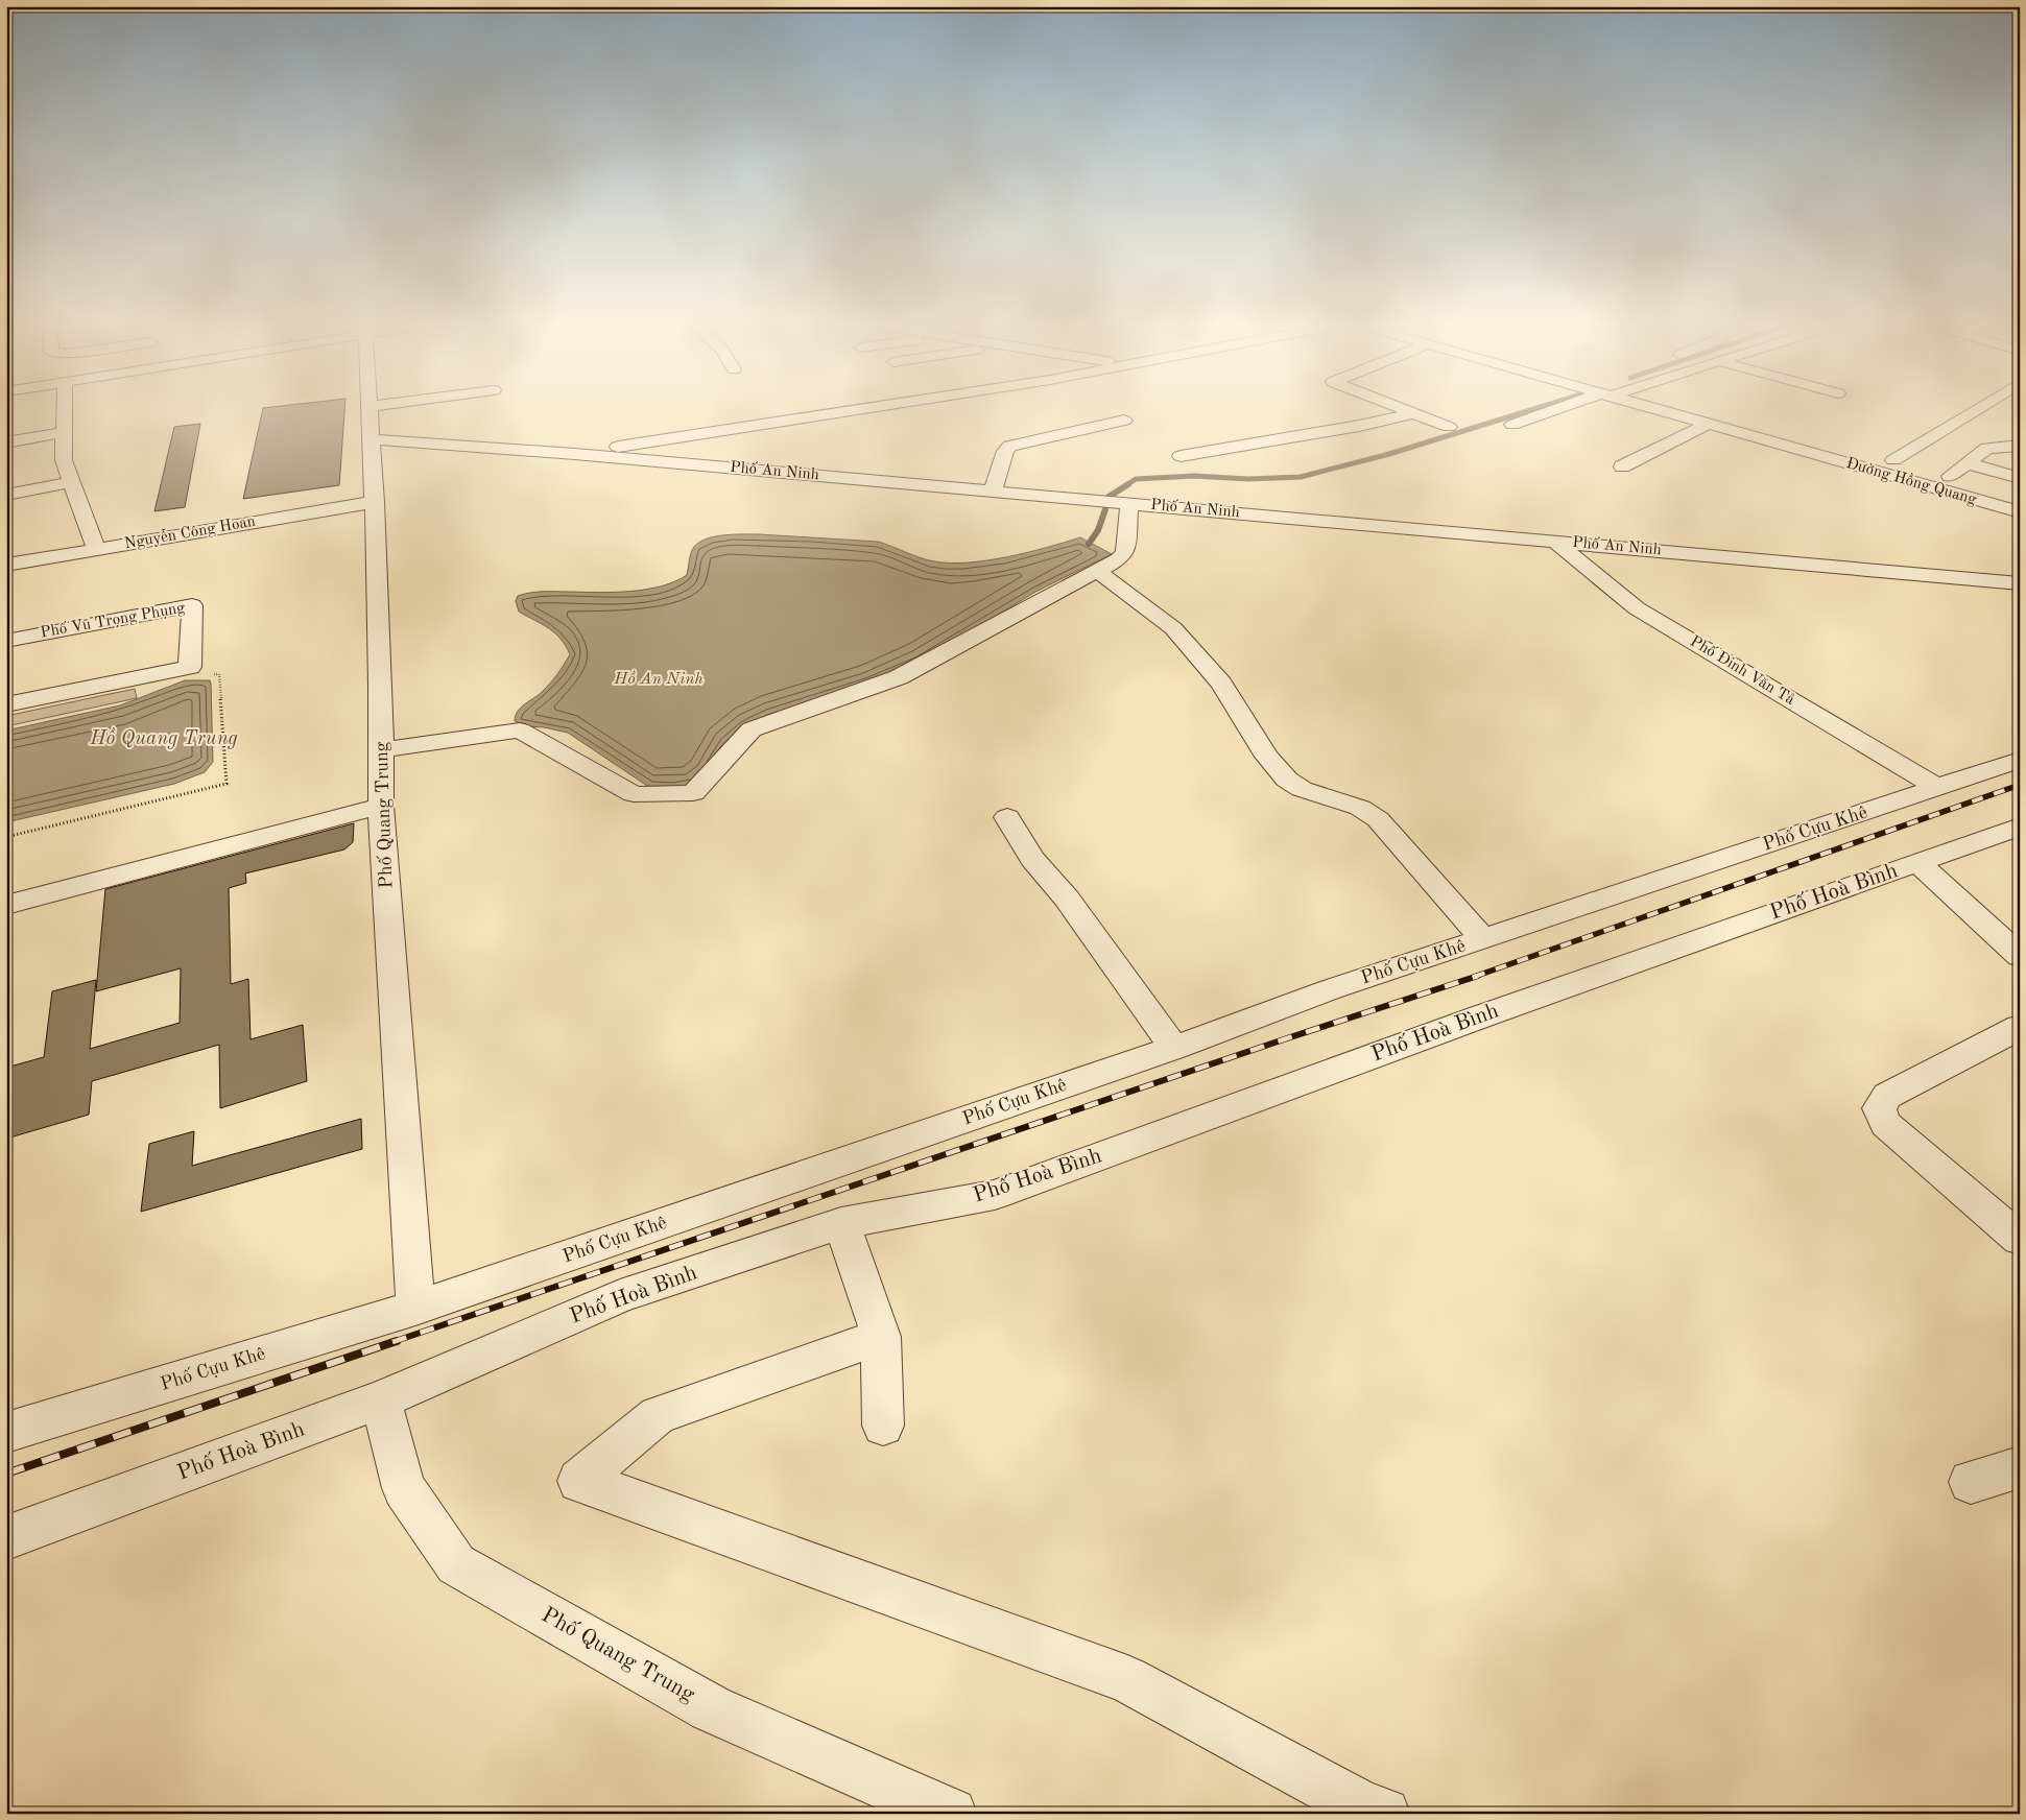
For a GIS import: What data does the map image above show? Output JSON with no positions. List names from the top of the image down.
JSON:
{
  "streets": {
    "street": [
      "Phố An Ninh",
      "Đường Hồng Quang",
      "Nguyễn Công Hoan",
      "Phố Vũ Trọng Phụng",
      "Phố Đinh Văn Tả",
      "Phố Quang Trung",
      "Phố Cựu Khê",
      "Phố Hoà Bình"
    ]
  },
  "crossings": [
    ["Phố An Ninh", "Phố Đinh Văn Tả"],
    ["Phố An Ninh", "Phố Quang Trung"],
    ["Nguyễn Công Hoan", "Phố Quang Trung"],
    ["Phố Đinh Văn Tả", "Phố Cựu Khê"],
    ["Phố Quang Trung", "Phố Cựu Khê"],
    ["Phố Quang Trung", "Phố Hoà Bình"]
  ],
  "water": ["Hồ An Ninh", "Hồ Quang Trung"]
}
